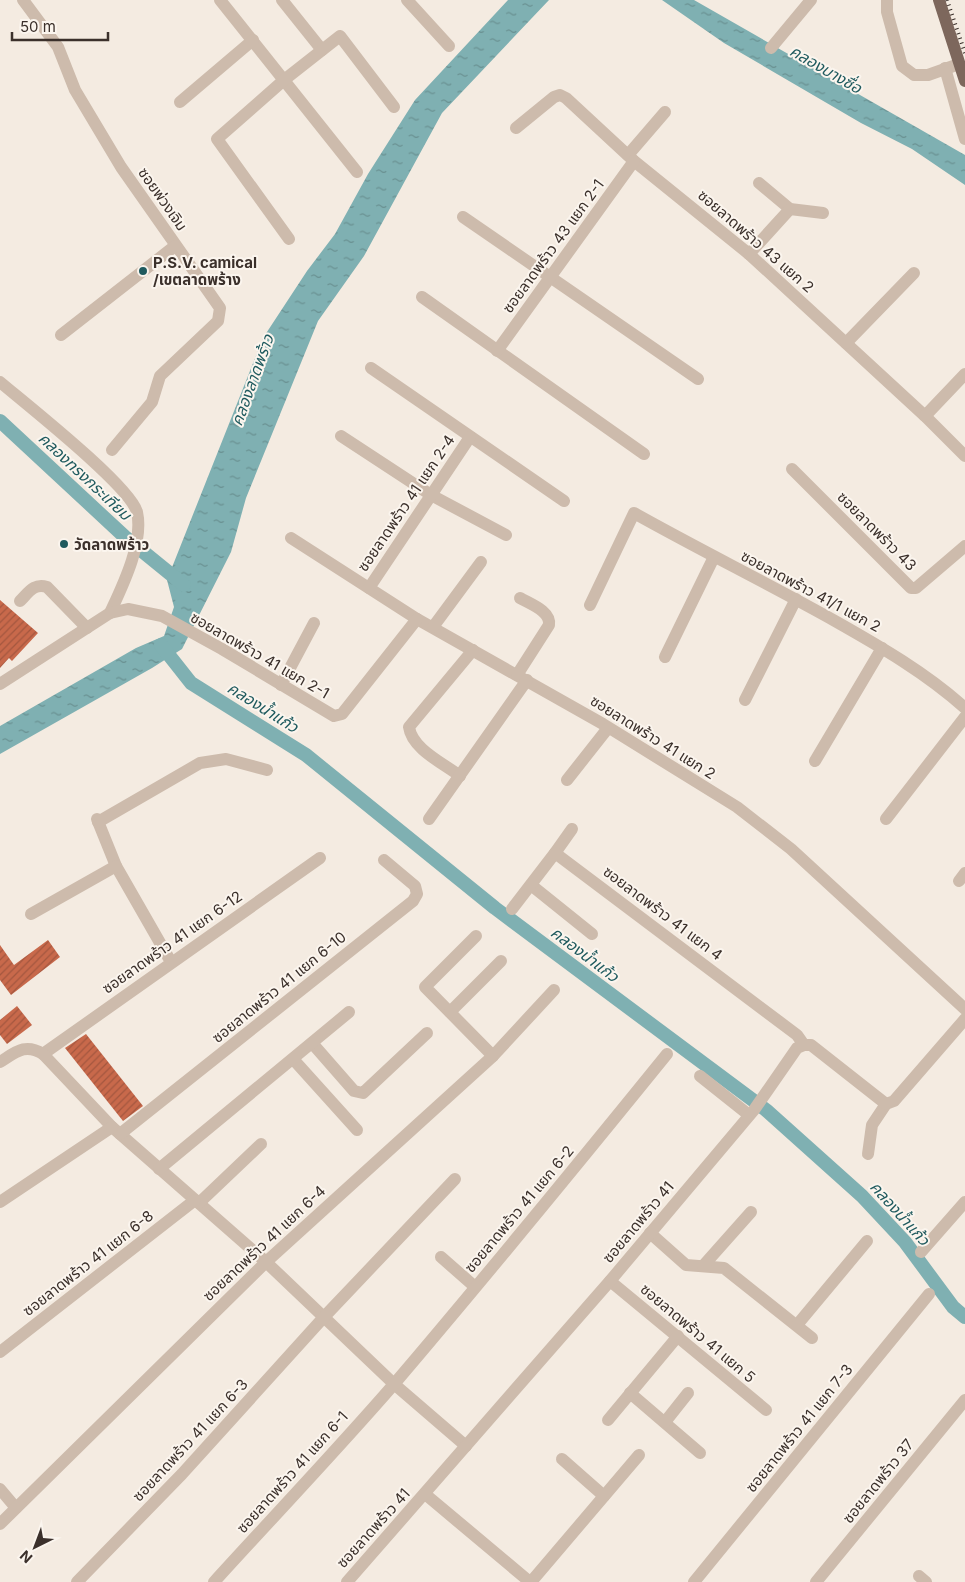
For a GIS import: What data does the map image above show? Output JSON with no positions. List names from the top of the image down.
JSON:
{
  "streets": {
    "street": [
      "ซอยพ่วงเจิม",
      "ซอยลาดพร้าว 43 แยก 2",
      "ซอยลาดพร้าว 43 แยก 2-1",
      "ซอยลาดพร้าว 41 แยก 2-4",
      "ซอยลาดพร้าว 43",
      "ซอยลาดพร้าว 41/1 แยก 2",
      "ซอยลาดพร้าว 41 แยก 2-1",
      "ซอยลาดพร้าว 41 แยก 2",
      "ซอยลาดพร้าว 41 แยก 4",
      "ซอยลาดพร้าว 41 แยก 6-12",
      "ซอยลาดพร้าว 41 แยก 6-10",
      "ซอยลาดพร้าว 41 แยก 6-2",
      "ซอยลาดพร้าว 41",
      "ซอยลาดพร้าว 41 แยก 6-4",
      "ซอยลาดพร้าว 41 แยก 6-8",
      "ซอยลาดพร้าว 41 แยก 5",
      "ซอยลาดพร้าว 41 แยก 7-3",
      "ซอยลาดพร้าว 41 แยก 6-3",
      "ซอยลาดพร้าว 41 แยก 6-1",
      "ซอยลาดพร้าว 37"
    ]
  },
  "crossings": [
    ["ซอยลาดพร้าว 43 แยก 2", "ซอยลาดพร้าว 43 แยก 2-1"],
    ["ซอยลาดพร้าว 41 แยก 2-4", "ซอยลาดพร้าว 41 แยก 2"],
    ["ซอยลาดพร้าว 41 แยก 2-1", "ซอยลาดพร้าว 41 แยก 2"],
    ["ซอยลาดพร้าว 41 แยก 4", "ซอยลาดพร้าว 41"],
    ["ซอยลาดพร้าว 41 แยก 6-2", "ซอยลาดพร้าว 41 แยก 6-1"],
    ["ซอยลาดพร้าว 41", "ซอยลาดพร้าว 41 แยก 5"]
  ],
  "water": [
    "คลองบางซื่อ",
    "คลองลาดพร้าว",
    "คลองทรงกระเทียม",
    "คลองน้ำแก้ว"
  ],
  "places": ["P.S.V. camical /เขตลาดพร้าง", "วัดลาดพร้าว"],
  "scale_bar": "50 m",
  "north": "bottom left"
}
